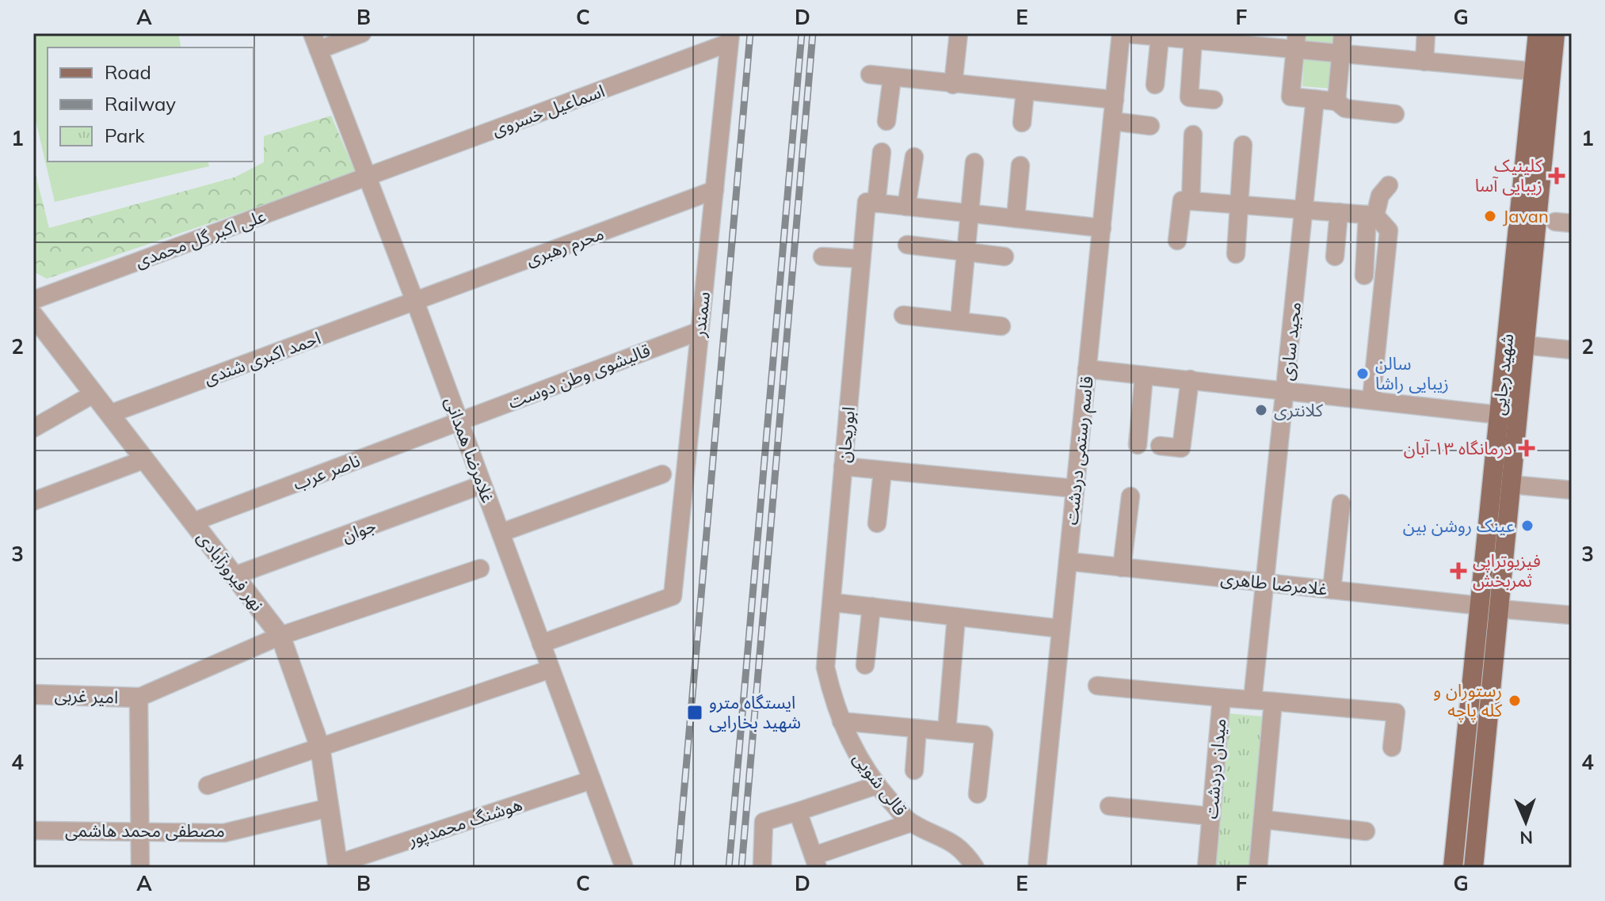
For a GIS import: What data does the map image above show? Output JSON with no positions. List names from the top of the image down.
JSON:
{
  "streets": {
    "main road": ["شهید رجایی"],
    "street": [
      "اسماعیل خسروی",
      "علی اکبر گل محمدی",
      "محرم رهبری",
      "سمندر",
      "مجید ساری",
      "احمد اکبری شندی",
      "قالیشوی وطن دوست",
      "ابوریحان",
      "غلامرضا همدانی",
      "قاسم رستمی دردشت",
      "ناصر عرب",
      "جوان",
      "نهر فیروزآبادی",
      "غلامرضا طاهری",
      "امیر غربی",
      "میدان دردشت",
      "قالی شویی",
      "هوشنگ محمدپور",
      "مصطفی محمد هاشمی"
    ]
  },
  "crossings": [
    ["اسماعیل خسروی", "علی اکبر گل محمدی"],
    ["اسماعیل خسروی", "سمندر"],
    ["اسماعیل خسروی", "غلامرضا همدانی"],
    ["علی اکبر گل محمدی", "غلامرضا همدانی"],
    ["محرم رهبری", "سمندر"],
    ["محرم رهبری", "احمد اکبری شندی"],
    ["محرم رهبری", "غلامرضا همدانی"],
    ["سمندر", "قالیشوی وطن دوست"],
    ["سمندر", "غلامرضا همدانی"],
    ["مجید ساری", "غلامرضا طاهری"],
    ["مجید ساری", "میدان دردشت"],
    ["احمد اکبری شندی", "غلامرضا همدانی"],
    ["احمد اکبری شندی", "نهر فیروزآبادی"],
    ["شهید رجایی", "غلامرضا طاهری"],
    ["قالیشوی وطن دوست", "غلامرضا همدانی"],
    ["قالیشوی وطن دوست", "ناصر عرب"],
    ["ابوریحان", "قالی شویی"],
    ["غلامرضا همدانی", "ناصر عرب"],
    ["غلامرضا همدانی", "جوان"],
    ["غلامرضا همدانی", "هوشنگ محمدپور"],
    ["قاسم رستمی دردشت", "غلامرضا طاهری"],
    ["ناصر عرب", "نهر فیروزآبادی"],
    ["جوان", "نهر فیروزآبادی"],
    ["نهر فیروزآبادی", "هوشنگ محمدپور"],
    ["نهر فیروزآبادی", "مصطفی محمد هاشمی"]
  ],
  "places": {
    "health": ["کلینیک زیبایی آسا", "درمانگاه ۱۳ آبان", "فیزیوتراپی ثمربخش"],
    "other": [
      "Javan",
      "سالن زیبایی راشا",
      "کلانتری",
      "عینک روشن بین",
      "رستوران و کله پاچه"
    ],
    "transit": ["ایستگاه مترو شهید بخارایی"]
  },
  "legend": ["Road", "Railway", "Park"],
  "north": "bottom",
  "grid": {
    "columns": [
      "A",
      "B",
      "C",
      "D",
      "E",
      "F",
      "G"
    ],
    "rows": [
      "1",
      "2",
      "3",
      "4"
    ]
  }
}
